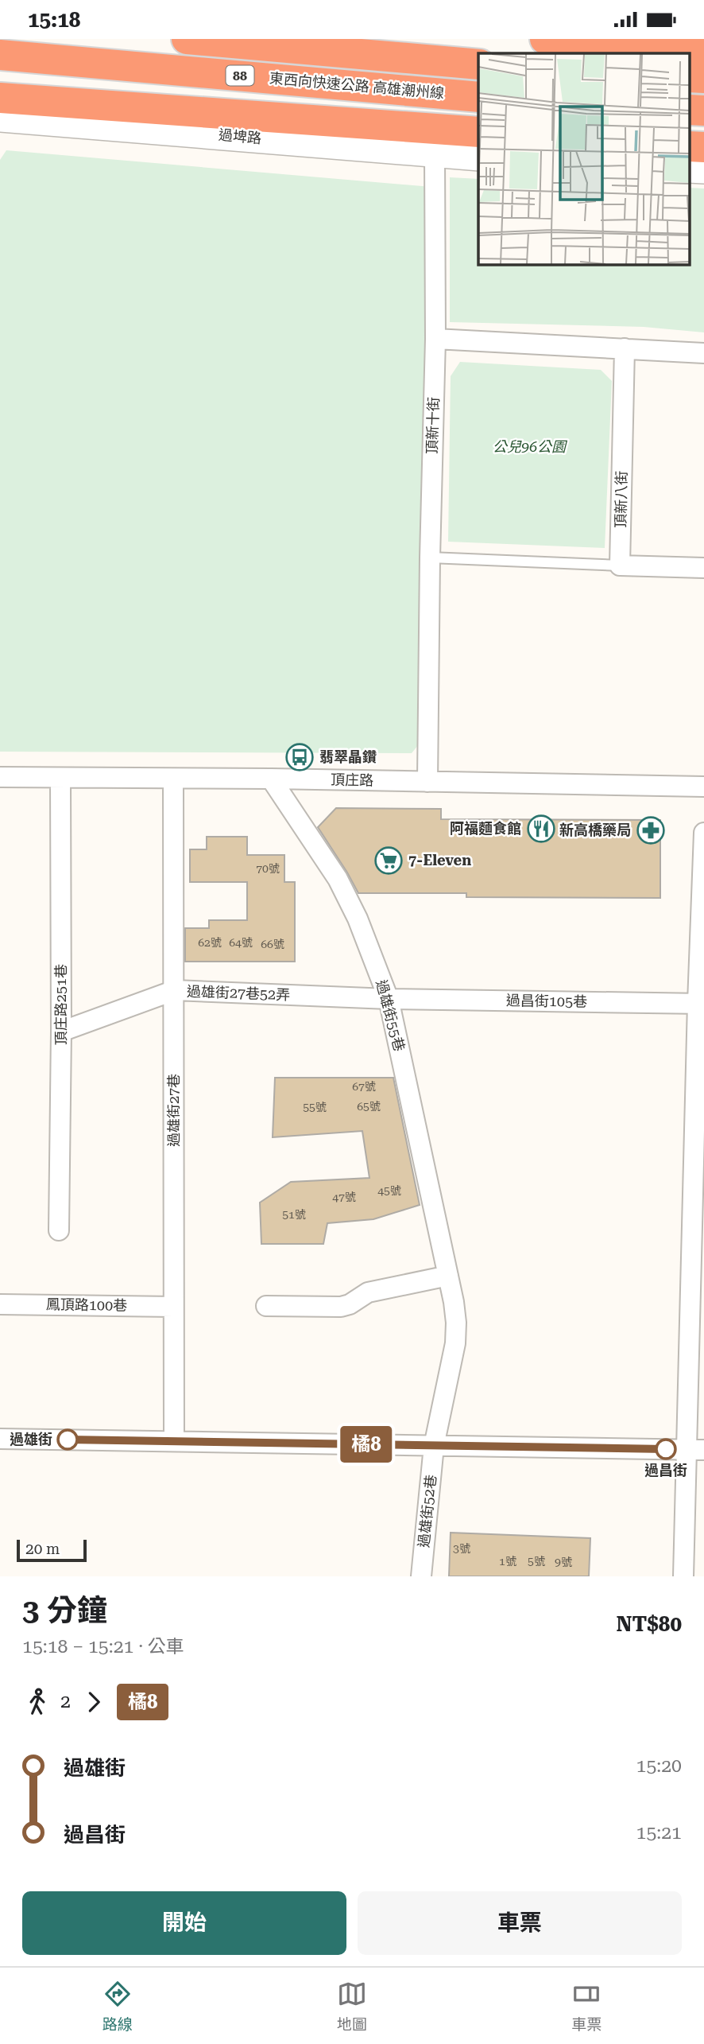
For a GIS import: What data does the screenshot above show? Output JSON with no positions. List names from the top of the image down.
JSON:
{
  "streets": {
    "highway": ["88", "東西向快速公路 高雄潮州線"],
    "main road": ["過埤路"],
    "street": [
      "頂新十街",
      "頂新八街",
      "頂庄路",
      "過雄街27巷52弄",
      "過昌街105巷",
      "頂庄路251巷",
      "過雄街55巷",
      "過雄街27巷",
      "鳳頂路100巷",
      "過雄街52巷"
    ]
  },
  "crossings": [
    ["過埤路", "頂新十街"],
    ["頂新十街", "頂庄路"],
    ["頂庄路", "頂庄路251巷"],
    ["頂庄路", "過雄街55巷"],
    ["頂庄路", "過雄街27巷"],
    ["過雄街27巷52弄", "過昌街105巷"],
    ["過雄街27巷52弄", "頂庄路251巷"],
    ["過雄街27巷52弄", "過雄街55巷"],
    ["過雄街27巷52弄", "過雄街27巷"],
    ["過昌街105巷", "過雄街55巷"],
    ["過雄街55巷", "過雄街52巷"],
    ["過雄街27巷", "鳳頂路100巷"]
  ],
  "parks": ["公兒96公園"],
  "places": {
    "bus stop": ["翡翠晶鑽"],
    "restaurant": ["阿福麵食館"],
    "pharmacy": ["新高橋藥局"],
    "supermarket": ["7-Eleven"],
    "other": ["過雄街", "過昌街"]
  },
  "lines": ["bus line 橘8"],
  "house_numbers": [
    "70號",
    "62號",
    "64號",
    "66號",
    "67號",
    "65號",
    "55號",
    "45號",
    "47號",
    "51號",
    "3號",
    "1號",
    "5號",
    "9號"
  ],
  "scale_bar": "20 m",
  "page": {
    "status": "15:18",
    "on_map": "橘8",
    "scale": "20 m",
    "heading": ["3 分鐘", "15:18 – 15:21 · 公車", "NT$80"],
    "legs": ["2", "橘8"],
    "list": [
      {
        "name": "過雄街",
        "value": "15:20"
      },
      {
        "name": "過昌街",
        "value": "15:21"
      }
    ],
    "buttons": ["開始", "車票"],
    "tabs": ["路線", "地圖", "車票"]
  }
}
